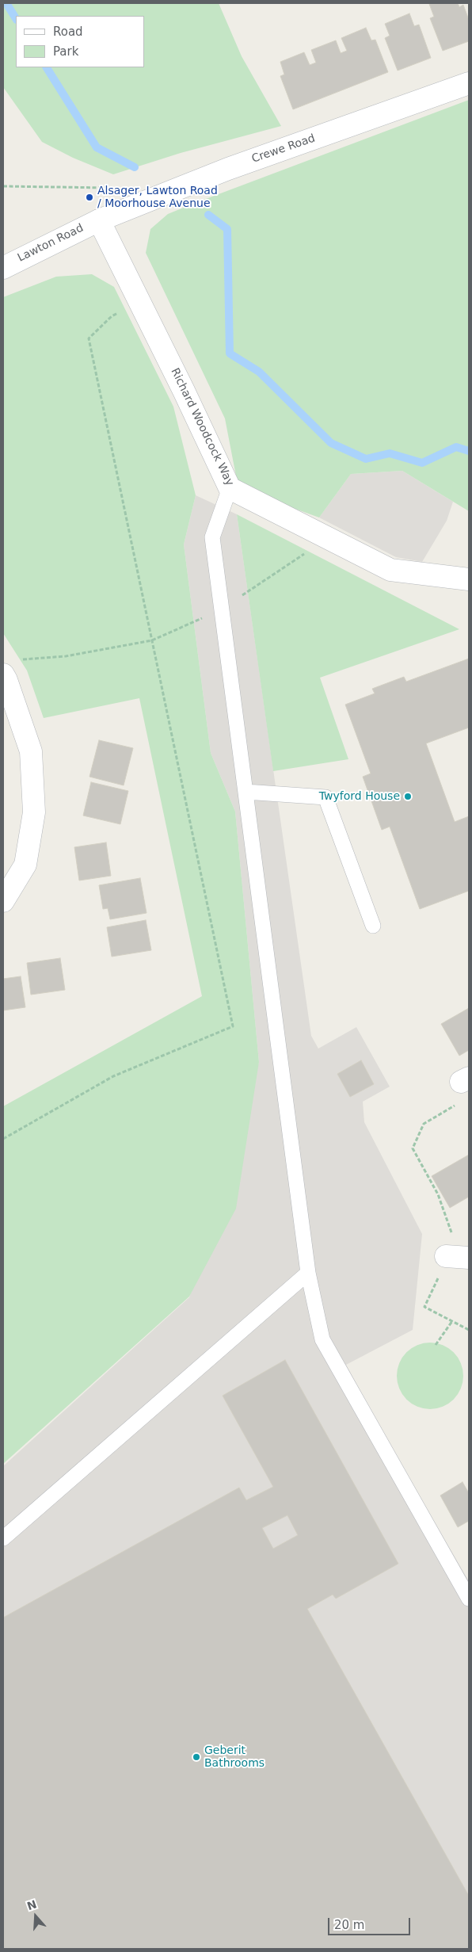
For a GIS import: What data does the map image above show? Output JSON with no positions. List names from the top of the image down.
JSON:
{
  "streets": {
    "street": ["Crewe Road", "Lawton Road", "Richard Woodcock Way"]
  },
  "crossings": [
    ["Crewe Road", "Lawton Road"],
    ["Crewe Road", "Richard Woodcock Way"],
    ["Lawton Road", "Richard Woodcock Way"]
  ],
  "places": ["Alsager, Lawton Road / Moorhouse Avenue", "Twyford House", "Geberit Bathrooms"],
  "legend": ["Road", "Park"],
  "scale_bar": "20 m",
  "north": "top"
}
